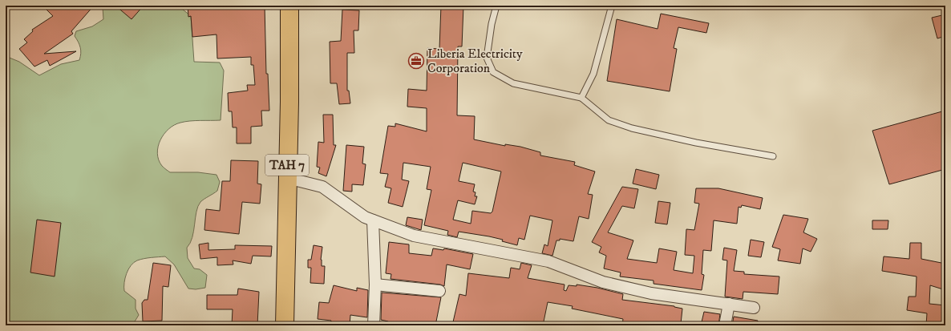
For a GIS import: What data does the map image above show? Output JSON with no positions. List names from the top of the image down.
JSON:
{
  "streets": {
    "highway": ["TAH 7"]
  },
  "places": {
    "office": ["Liberia Electricity Corporation"]
  }
}
